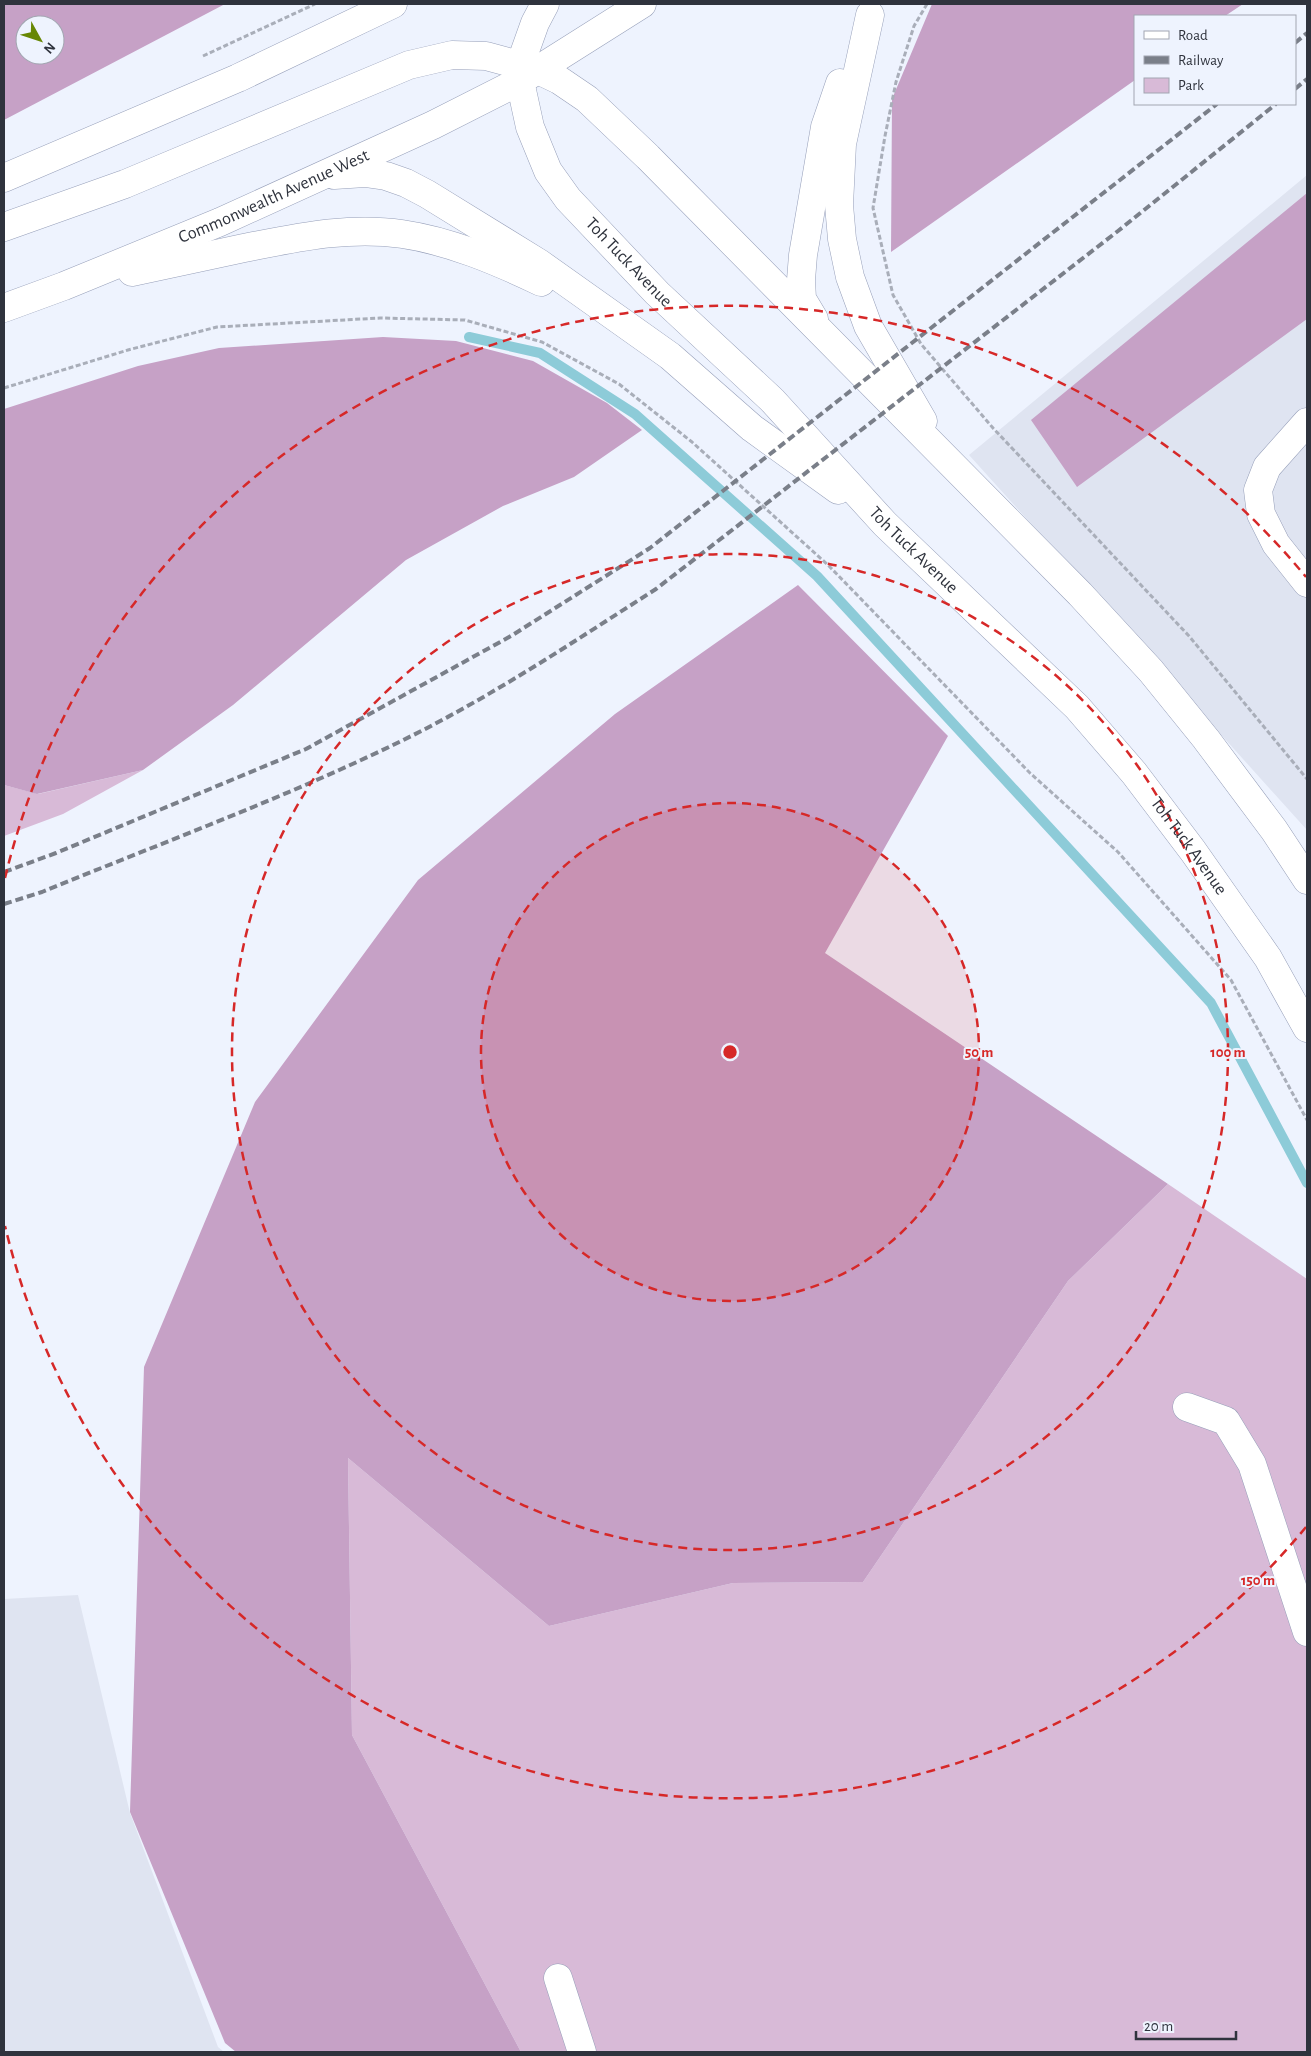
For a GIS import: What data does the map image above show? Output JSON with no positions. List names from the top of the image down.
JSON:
{
  "streets": {
    "main road": ["Commonwealth Avenue West", "Toh Tuck Avenue"]
  },
  "crossings": [
    ["Commonwealth Avenue West", "Toh Tuck Avenue"]
  ],
  "legend": ["Road", "Railway", "Park"],
  "scale_bar": "20 m",
  "north": "bottom right",
  "rings": ["50 m", "100 m", "150 m"]
}
